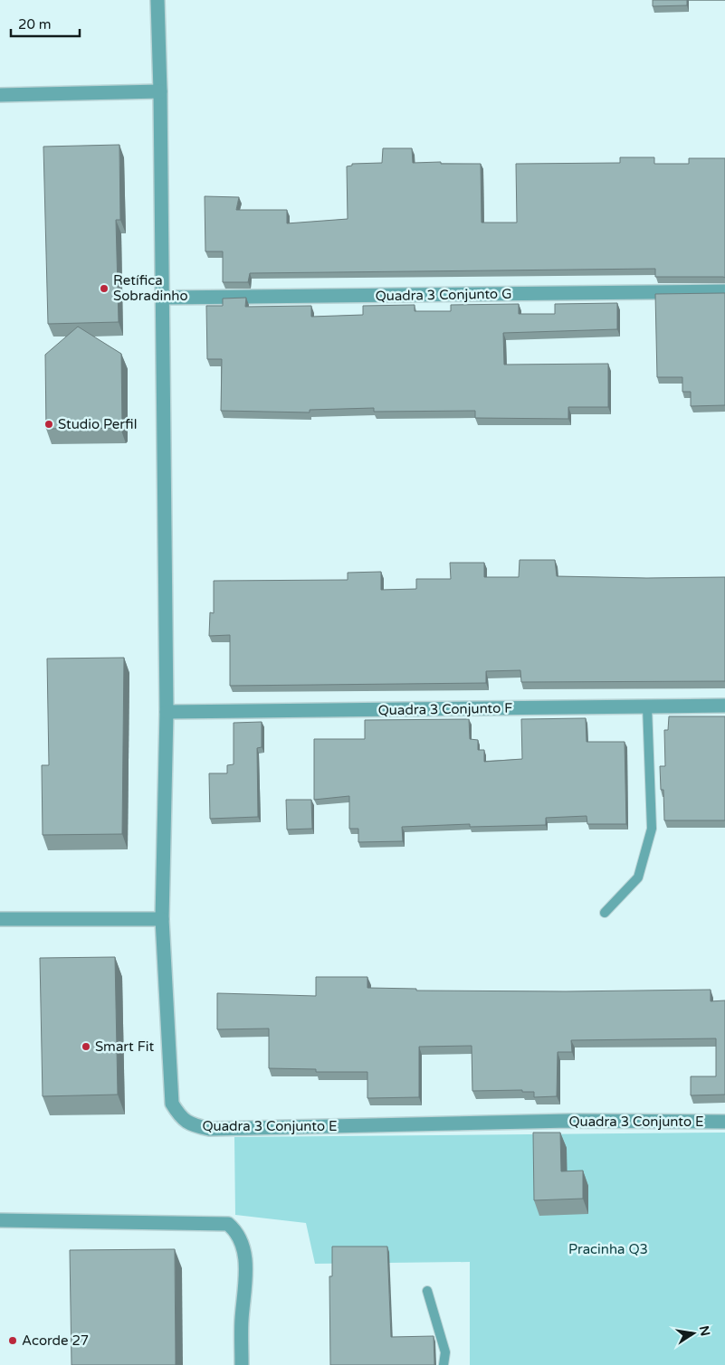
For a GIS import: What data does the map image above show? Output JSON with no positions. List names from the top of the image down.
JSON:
{
  "streets": {
    "street": ["Quadra 3 Conjunto G", "Quadra 3 Conjunto F", "Quadra 3 Conjunto E"]
  },
  "crossings": [
    ["Quadra 3 Conjunto G", "Quadra 3 Conjunto E"],
    ["Quadra 3 Conjunto F", "Quadra 3 Conjunto E"]
  ],
  "parks": ["Pracinha Q3"],
  "places": [
    "Retífica Sobradinho",
    "Studio Perfil",
    "Smart Fit",
    "Acorde 27"
  ],
  "scale_bar": "20 m",
  "north": "right"
}
